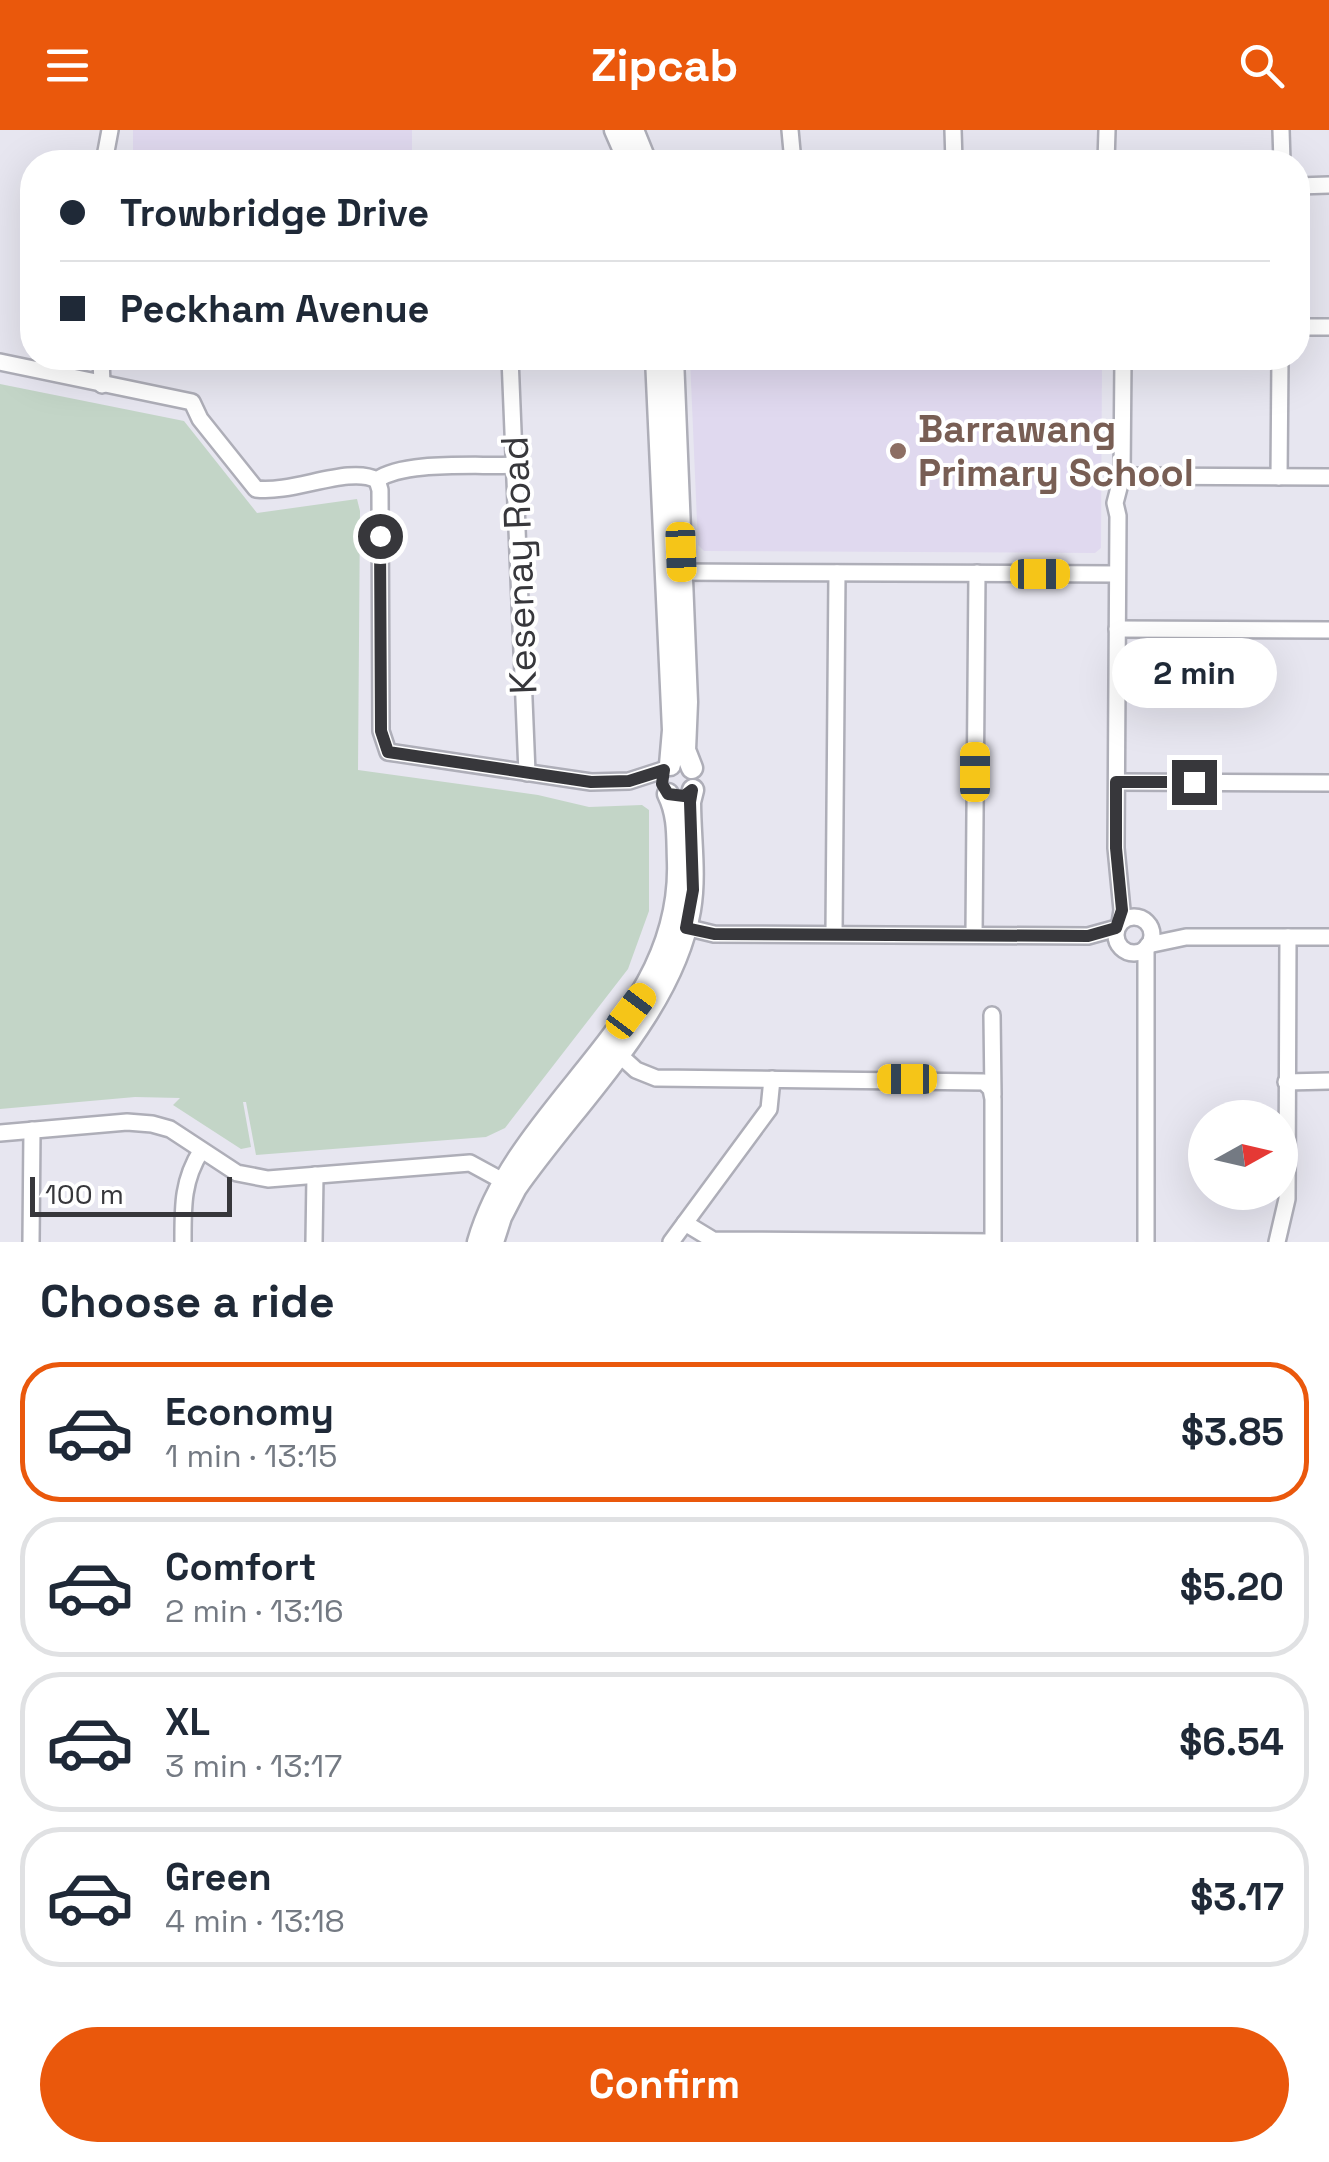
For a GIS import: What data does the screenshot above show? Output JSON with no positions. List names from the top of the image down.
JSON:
{
  "streets": {
    "street": ["Kesenay Road"]
  },
  "places": ["Barrawang Primary School"],
  "scale_bar": "100 m",
  "north": "right",
  "page": {
    "header": "Zipcab",
    "banner": ["Trowbridge Drive", "Peckham Avenue"],
    "bubble": "2 min",
    "scale": "100 m",
    "heading": "Choose a ride",
    "list": [
      {
        "name": "Economy",
        "note": "1 min · 13:15",
        "value": "$3.85"
      },
      {
        "name": "Comfort",
        "note": "2 min · 13:16",
        "value": "$5.20"
      },
      {
        "name": "XL",
        "note": "3 min · 13:17",
        "value": "$6.54"
      },
      {
        "name": "Green",
        "note": "4 min · 13:18",
        "value": "$3.17"
      }
    ],
    "buttons": "Confirm"
  }
}
